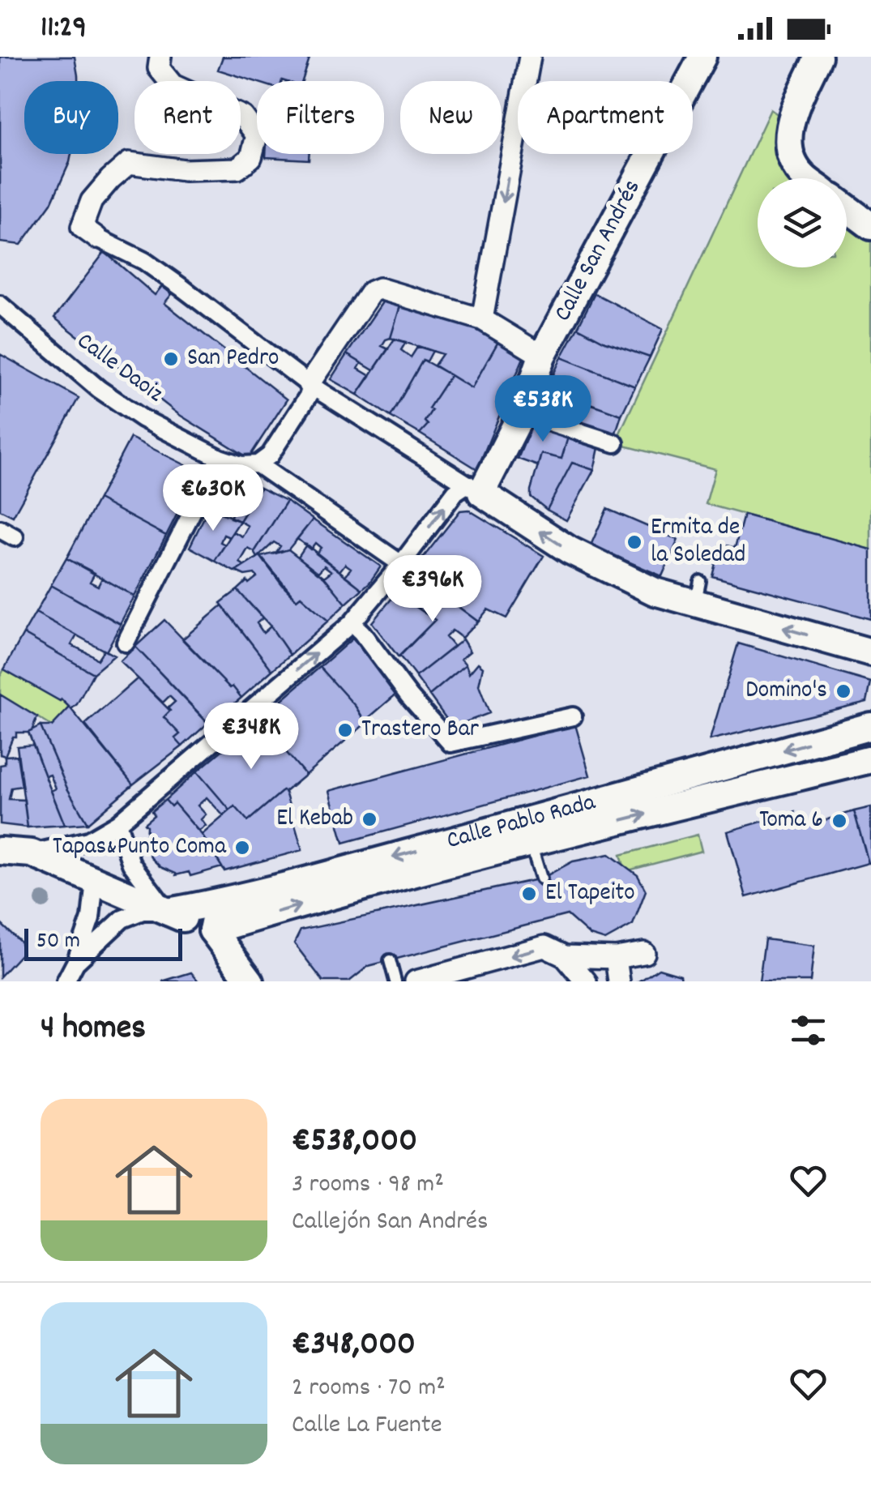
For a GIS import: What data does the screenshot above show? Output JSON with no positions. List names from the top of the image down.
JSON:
{
  "streets": {
    "street": ["Calle San Andrés", "Calle Daoiz", "Calle Pablo Rada"]
  },
  "places": [
    "San Pedro",
    "Ermita de la Soledad",
    "Domino's",
    "Trastero Bar",
    "El Kebab",
    "Toma 6",
    "Tapas&Punto Coma",
    "El Tapeito"
  ],
  "scale_bar": "50 m",
  "page": {
    "status": "11:29",
    "chip": [
      "Buy",
      "Rent",
      "Filters",
      "New",
      "Apartment"
    ],
    "price": [
      "€538K",
      "€630K",
      "€396K",
      "€348K"
    ],
    "scale": "50 m",
    "heading": "4 homes",
    "list": [
      {
        "name": "€538,000",
        "note": "3 rooms · 98 m² · Callejón San Andrés"
      },
      {
        "name": "€348,000",
        "note": "2 rooms · 70 m² · Calle La Fuente"
      }
    ]
  }
}
